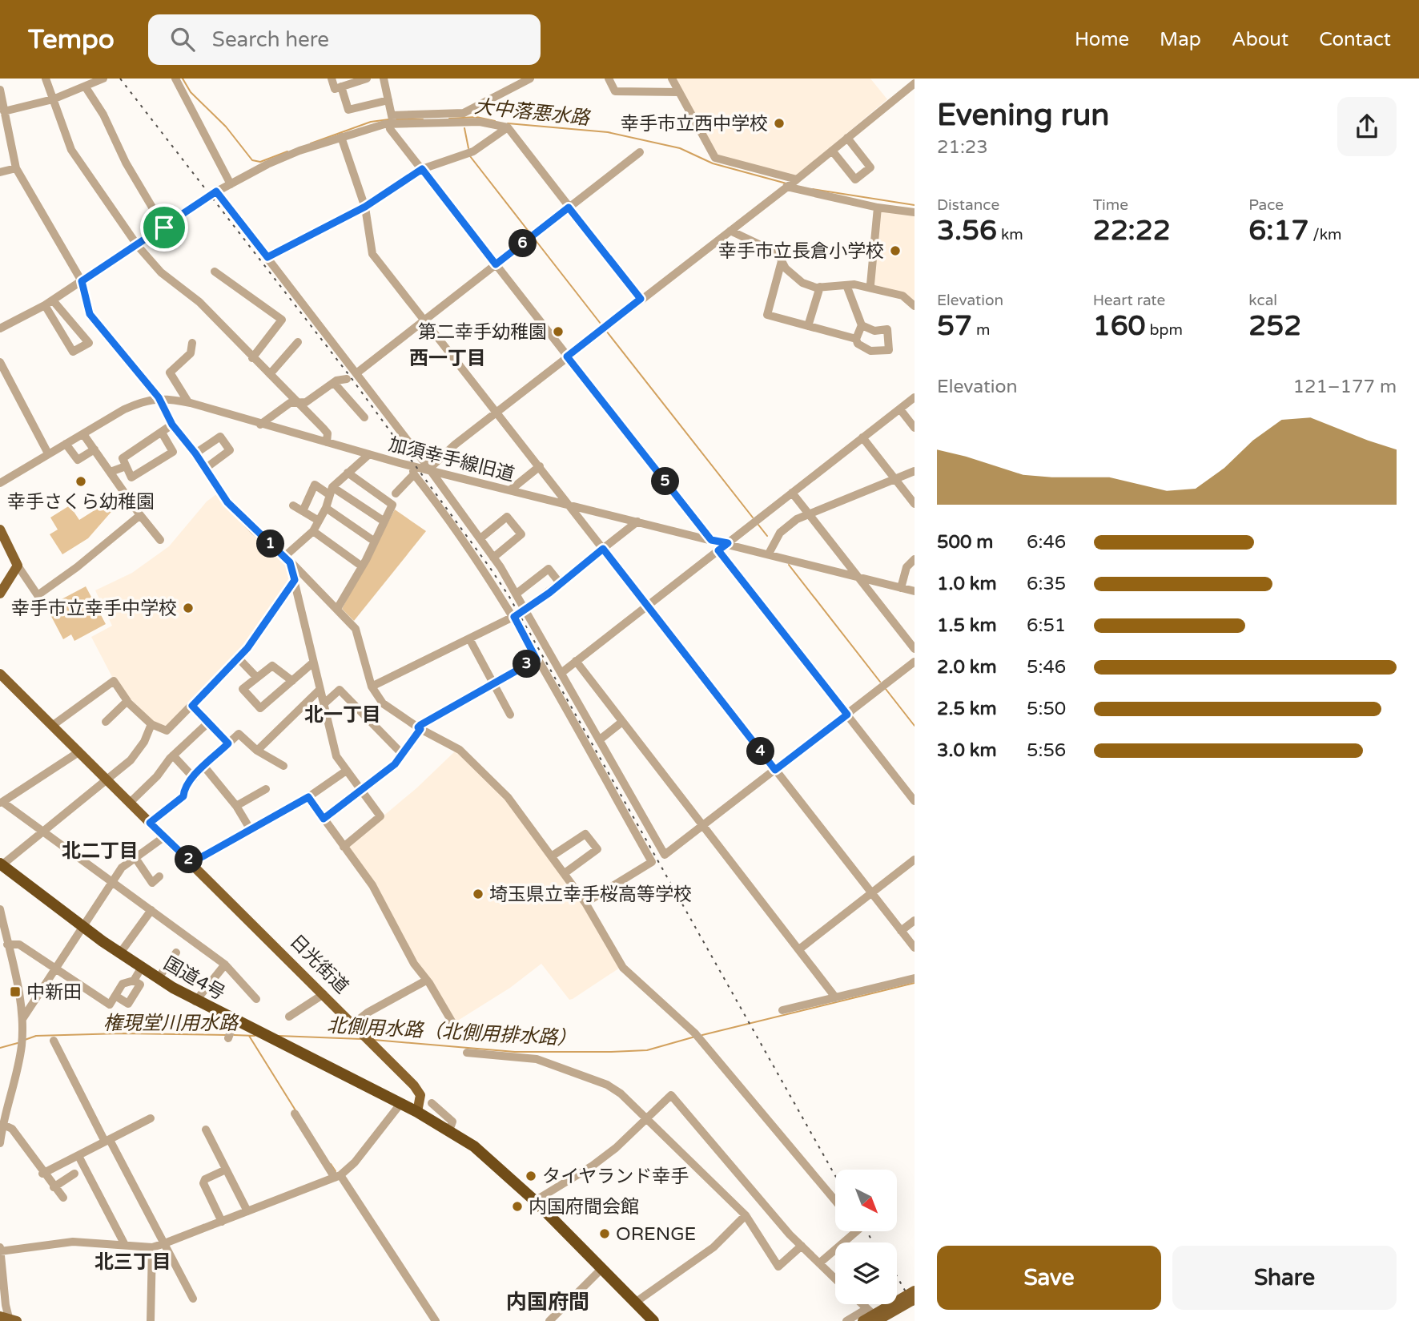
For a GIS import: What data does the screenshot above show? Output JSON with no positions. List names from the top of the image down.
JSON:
{
  "streets": {
    "highway": ["国道4号"],
    "main road": ["日光街道"],
    "street": ["加須幸手線旧道"]
  },
  "crossings": [
    ["日光街道", "国道4号"]
  ],
  "districts": [
    "西一丁目",
    "北一丁目",
    "北二丁目",
    "北三丁目",
    "内国府間"
  ],
  "water": ["大中落悪水路", "権現堂川用水路", "北側用水路（北側用排水路）"],
  "places": {
    "other": [
      "幸手市立西中学校",
      "幸手市立長倉小学校",
      "第二幸手幼稚園",
      "幸手さくら幼稚園",
      "幸手市立幸手中学校",
      "埼玉県立幸手桜高等学校",
      "タイヤランド幸手",
      "内国府間会館",
      "ORENGE"
    ],
    "transit": ["中新田"]
  },
  "north": "bottom right",
  "page": {
    "header": "Tempo",
    "search": "Search here",
    "nav": [
      "Home",
      "Map",
      "About",
      "Contact"
    ],
    "heading": ["Evening run", "21:23"],
    "stats": [
      ["Distance", "3.56 km"],
      ["Time", "22:22"],
      ["Pace", "6:17 /km"],
      ["Elevation", "57 m"],
      ["Heart rate", "160 bpm"],
      ["kcal", "252"]
    ],
    "pins": [
      "6",
      "5",
      "1",
      "3",
      "4",
      "2"
    ],
    "chart": ["Elevation", "121–177 m"],
    "list": [
      {
        "name": "500 m",
        "note": "6:46"
      },
      {
        "name": "1.0 km",
        "note": "6:35"
      },
      {
        "name": "1.5 km",
        "note": "6:51"
      },
      {
        "name": "2.0 km",
        "note": "5:46"
      },
      {
        "name": "2.5 km",
        "note": "5:50"
      },
      {
        "name": "3.0 km",
        "note": "5:56"
      }
    ],
    "buttons": ["Save", "Share"]
  }
}
